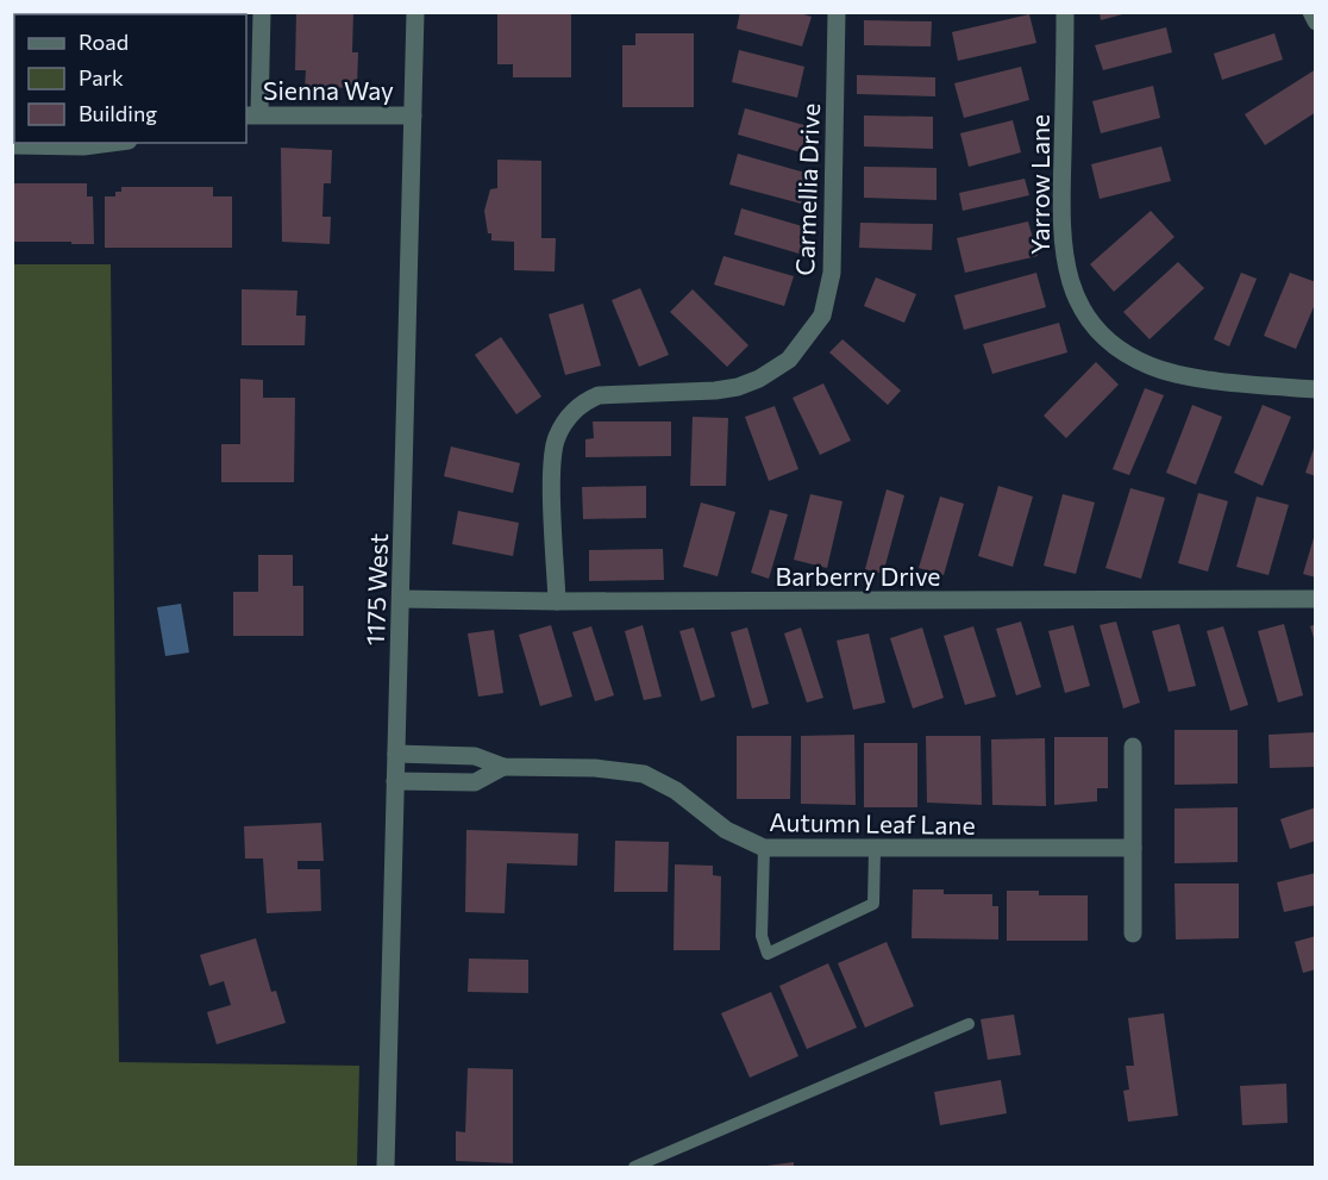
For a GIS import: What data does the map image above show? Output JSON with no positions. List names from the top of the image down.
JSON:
{
  "streets": {
    "street": [
      "Sienna Way",
      "Yarrow Lane",
      "Carmellia Drive",
      "Barberry Drive",
      "1175 West",
      "Autumn Leaf Lane"
    ]
  },
  "crossings": [
    ["Sienna Way", "1175 West"],
    ["Carmellia Drive", "Barberry Drive"],
    ["Barberry Drive", "1175 West"],
    ["1175 West", "Autumn Leaf Lane"]
  ],
  "legend": ["Road", "Park", "Building"]
}
